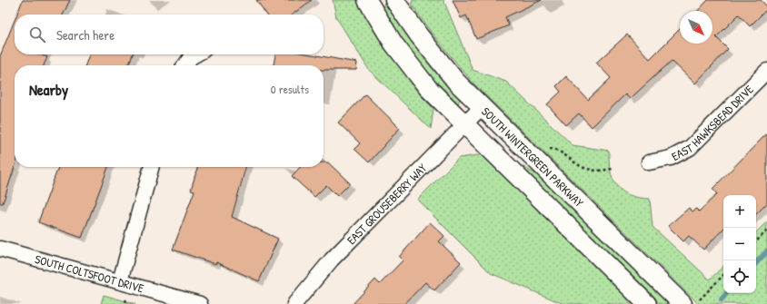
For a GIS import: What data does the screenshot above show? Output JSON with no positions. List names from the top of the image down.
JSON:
{
  "streets": {
    "street": [
      "EAST HAWKSBEAD DRIVE",
      "SOUTH WINTERGREEN PARKWAY",
      "EAST GROUSEBERRY WAY",
      "SOUTH COLTSFOOT DRIVE"
    ]
  },
  "crossings": [
    ["SOUTH WINTERGREEN PARKWAY", "EAST GROUSEBERRY WAY"]
  ],
  "north": "bottom right",
  "page": {
    "search": "Search here",
    "heading": ["Nearby", "0 results"],
    "map_buttons": ["+", "−"]
  }
}
